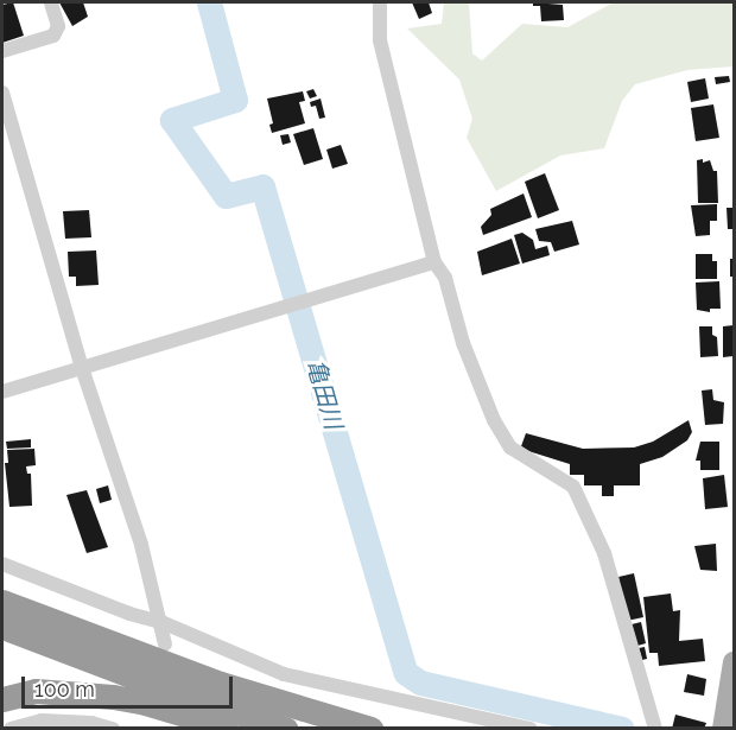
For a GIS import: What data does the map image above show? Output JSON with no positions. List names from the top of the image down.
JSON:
{
  "water": ["亀田川"],
  "scale_bar": "100 m"
}
